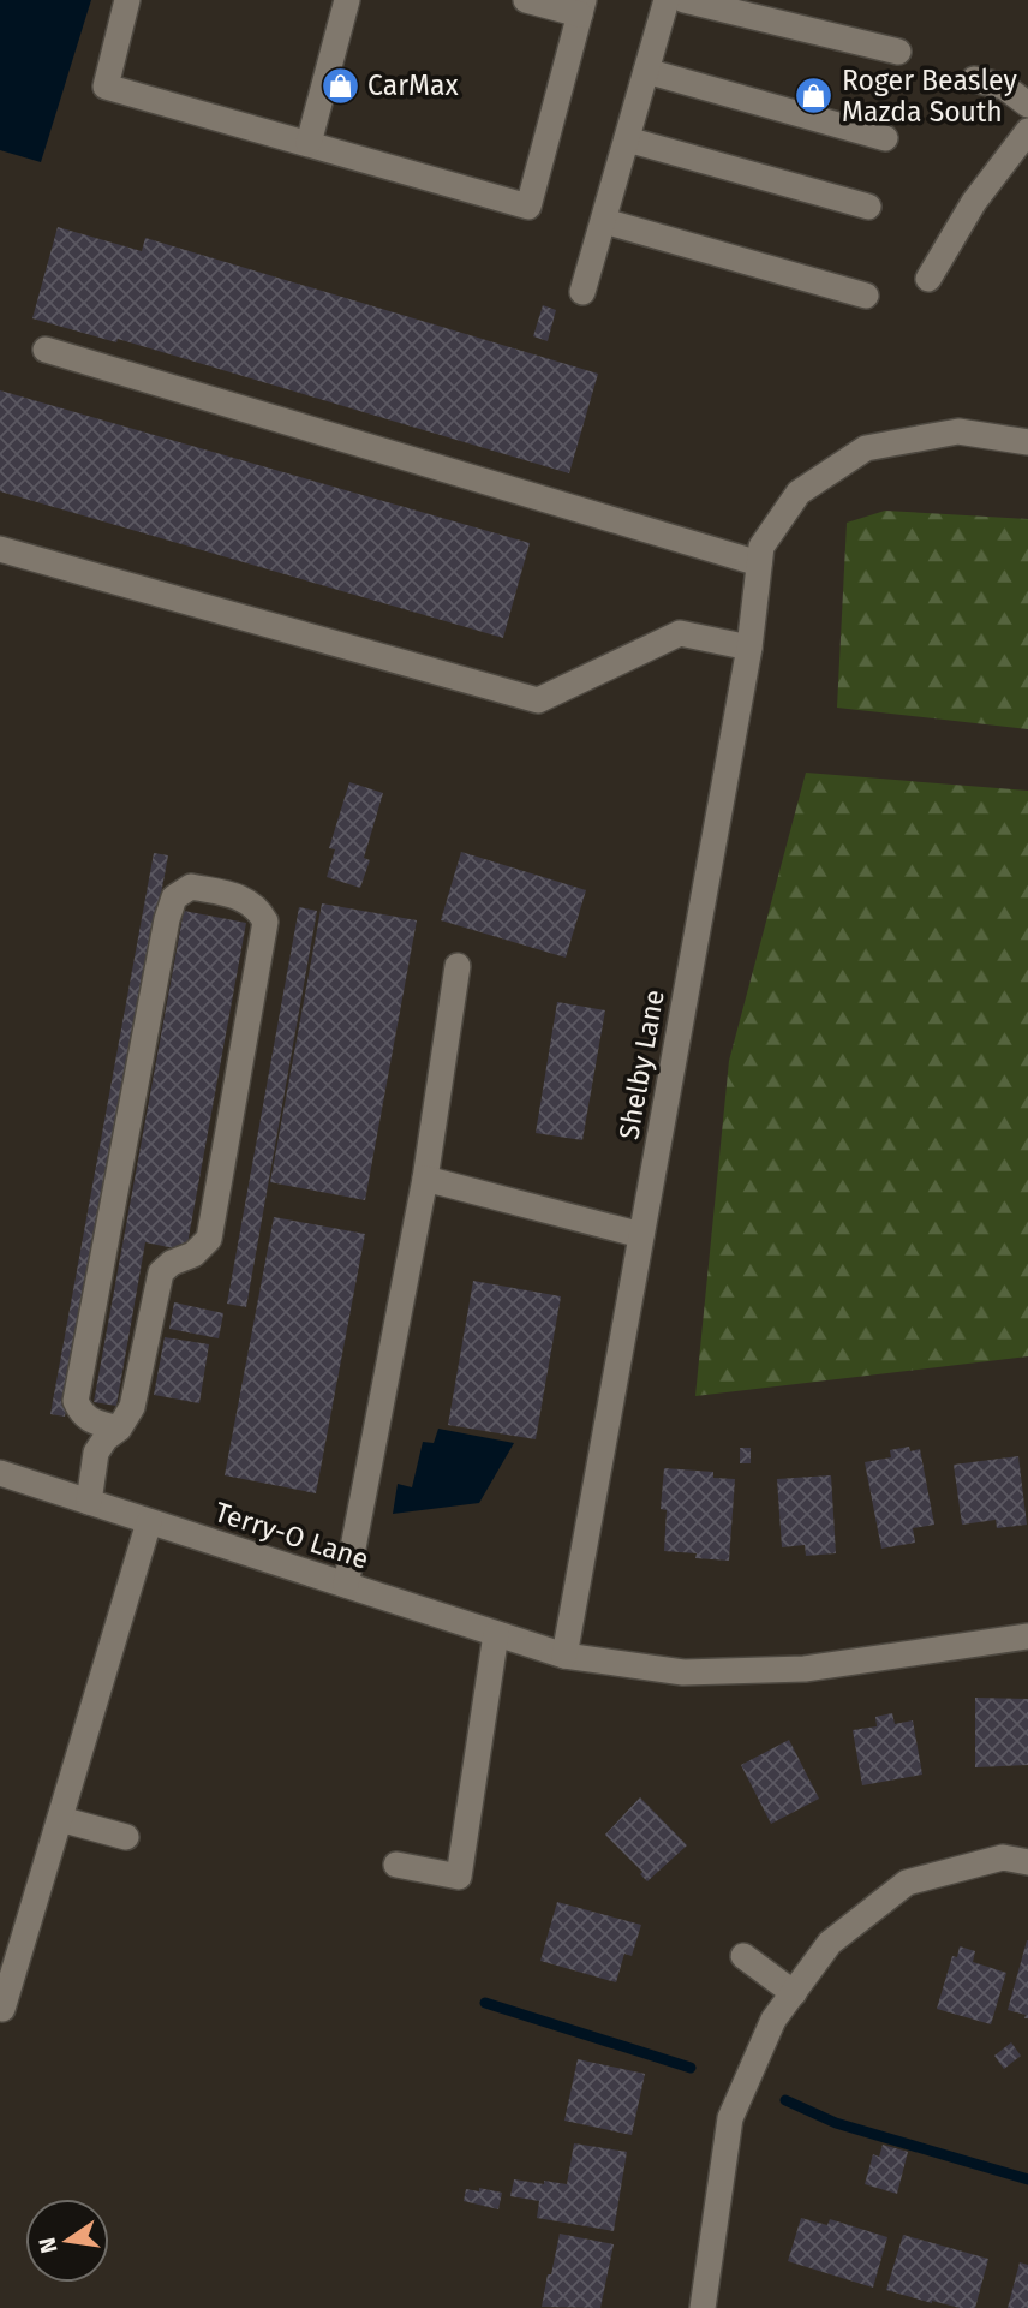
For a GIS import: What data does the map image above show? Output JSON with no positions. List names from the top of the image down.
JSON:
{
  "streets": {
    "street": ["Shelby Lane", "Terry-O Lane"]
  },
  "crossings": [
    ["Shelby Lane", "Terry-O Lane"]
  ],
  "places": {
    "shop": ["CarMax", "Roger Beasley Mazda South"]
  },
  "north": "left"
}
